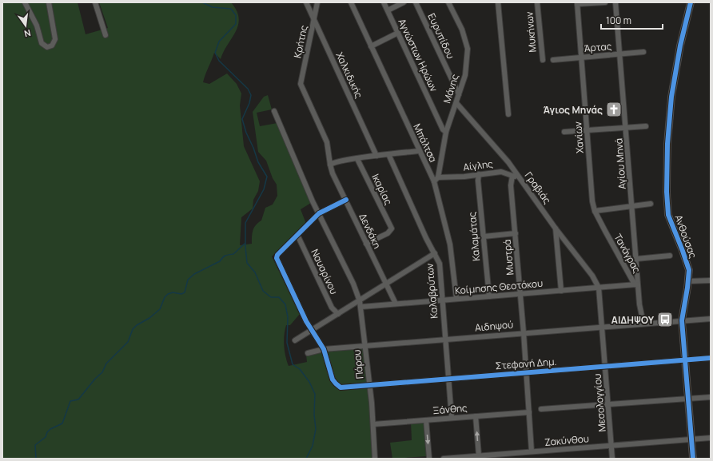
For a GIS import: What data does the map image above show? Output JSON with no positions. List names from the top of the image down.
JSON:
{
  "streets": {
    "street": [
      "Μυκήνων",
      "Ευρυπίδου",
      "Κρήτης",
      "Άρτας",
      "Αγνώστων Ηρώων",
      "Χαλκιδικής",
      "Μάνης",
      "Χανίων",
      "Μπάλτσα",
      "Αγίου Μηνά",
      "Αίγλης",
      "Γραβιάς",
      "Ικαρίας",
      "Δενδάκη",
      "Καλαμάτας",
      "Ανθούσας",
      "Τανάγρας",
      "Μυστρά",
      "Ναυαρίνου",
      "Κοίμησης Θεοτόκου",
      "Καλαβρύτων",
      "Αιδηψού",
      "Στεφανή Δημ.",
      "Πάρου",
      "Μεσολογγίου",
      "Ξάνθης",
      "Ζακύνθου"
    ]
  },
  "crossings": [
    ["Ευρυπίδου", "Μάνης"],
    ["Κρήτης", "Χαλκιδικής"],
    ["Κρήτης", "Δενδάκη"],
    ["Άρτας", "Χανίων"],
    ["Άρτας", "Αγίου Μηνά"],
    ["Αγνώστων Ηρώων", "Μάνης"],
    ["Μάνης", "Μπάλτσα"],
    ["Μάνης", "Αίγλης"],
    ["Μάνης", "Γραβιάς"],
    ["Χανίων", "Τανάγρας"],
    ["Μπάλτσα", "Αίγλης"],
    ["Μπάλτσα", "Κοίμησης Θεοτόκου"],
    ["Αγίου Μηνά", "Τανάγρας"],
    ["Αγίου Μηνά", "Κοίμησης Θεοτόκου"],
    ["Αγίου Μηνά", "Αιδηψού"],
    ["Αίγλης", "Γραβιάς"],
    ["Αίγλης", "Καλαμάτας"],
    ["Αίγλης", "Μυστρά"],
    ["Γραβιάς", "Κοίμησης Θεοτόκου"],
    ["Γραβιάς", "Μεσολογγίου"],
    ["Ικαρίας", "Δενδάκη"],
    ["Δενδάκη", "Κοίμησης Θεοτόκου"],
    ["Καλαμάτας", "Κοίμησης Θεοτόκου"],
    ["Ανθούσας", "Αιδηψού"],
    ["Ανθούσας", "Στεφανή Δημ."],
    ["Ανθούσας", "Ζακύνθου"],
    ["Τανάγρας", "Κοίμησης Θεοτόκου"],
    ["Μυστρά", "Κοίμησης Θεοτόκου"],
    ["Μυστρά", "Αιδηψού"],
    ["Μυστρά", "Στεφανή Δημ."],
    ["Μυστρά", "Ξάνθης"],
    ["Μυστρά", "Ζακύνθου"],
    ["Κοίμησης Θεοτόκου", "Καλαβρύτων"],
    ["Κοίμησης Θεοτόκου", "Πάρου"],
    ["Κοίμησης Θεοτόκου", "Μεσολογγίου"],
    ["Καλαβρύτων", "Αιδηψού"],
    ["Καλαβρύτων", "Στεφανή Δημ."],
    ["Καλαβρύτων", "Ξάνθης"],
    ["Αιδηψού", "Στεφανή Δημ."],
    ["Αιδηψού", "Πάρου"],
    ["Αιδηψού", "Μεσολογγίου"],
    ["Στεφανή Δημ.", "Πάρου"],
    ["Στεφανή Δημ.", "Μεσολογγίου"],
    ["Πάρου", "Ξάνθης"],
    ["Μεσολογγίου", "Ζακύνθου"]
  ],
  "places": {
    "church": ["Άγιος Μηνάς"],
    "bus stop": ["ΑΙΔΗΨΟΥ"]
  },
  "scale_bar": "100 m",
  "north": "bottom"
}
